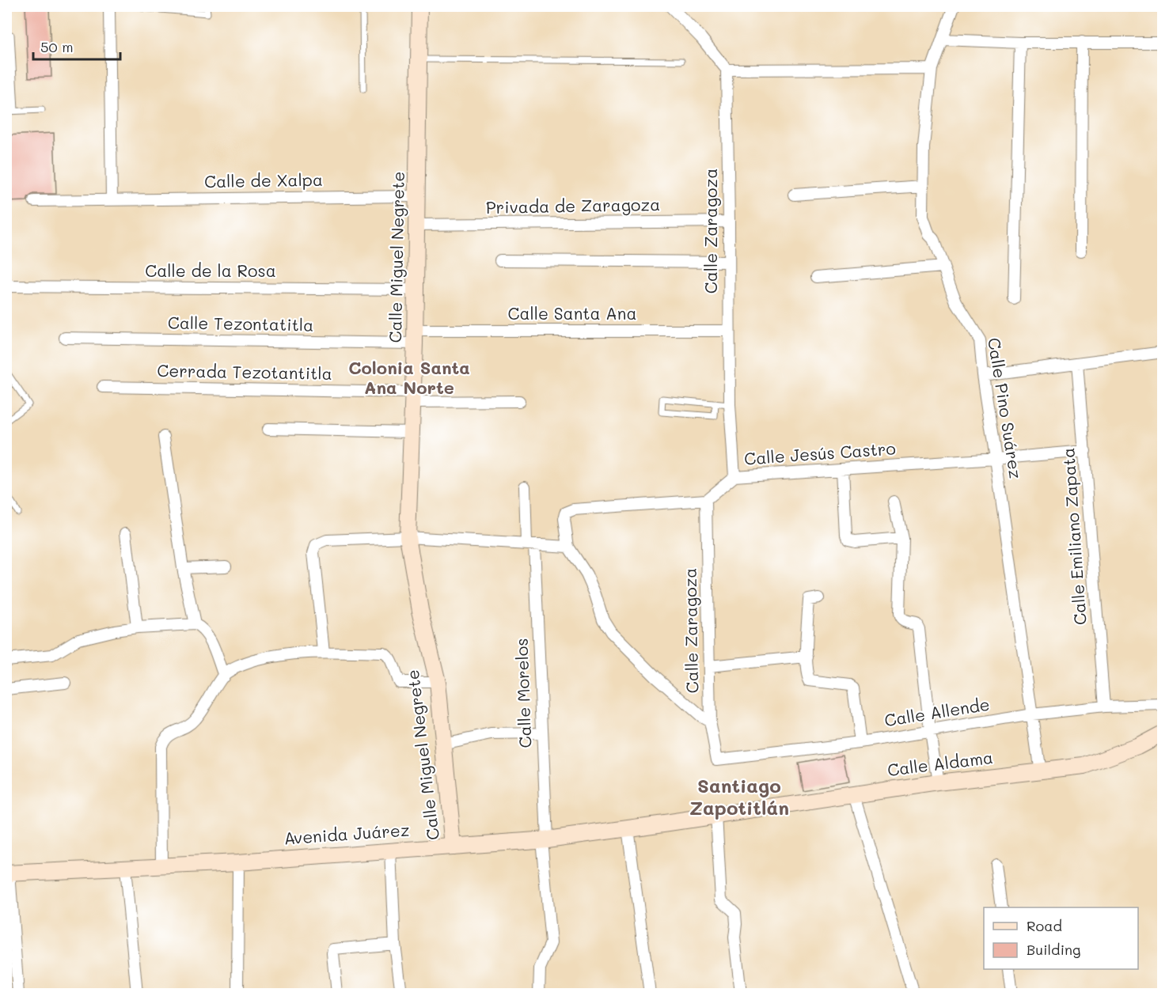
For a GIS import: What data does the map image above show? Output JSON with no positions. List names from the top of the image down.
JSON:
{
  "streets": {
    "street": [
      "Calle de Xalpa",
      "Privada de Zaragoza",
      "Calle Zaragoza",
      "Calle Miguel Negrete",
      "Calle de la Rosa",
      "Calle Santa Ana",
      "Calle Tezontatitla",
      "Cerrada Tezotantitla",
      "Calle Pino Suárez",
      "Calle Jesús Castro",
      "Calle Emiliano Zapata",
      "Calle Morelos",
      "Calle Allende",
      "Calle Aldama",
      "Avenida Juárez"
    ]
  },
  "crossings": [
    ["Calle de Xalpa", "Calle Miguel Negrete"],
    ["Privada de Zaragoza", "Calle Zaragoza"],
    ["Privada de Zaragoza", "Calle Miguel Negrete"],
    ["Calle Zaragoza", "Calle Santa Ana"],
    ["Calle Zaragoza", "Calle Jesús Castro"],
    ["Calle Zaragoza", "Calle Allende"],
    ["Calle Miguel Negrete", "Calle de la Rosa"],
    ["Calle Miguel Negrete", "Calle Santa Ana"],
    ["Calle Miguel Negrete", "Calle Tezontatitla"],
    ["Calle Miguel Negrete", "Cerrada Tezotantitla"],
    ["Calle Miguel Negrete", "Avenida Juárez"],
    ["Calle Santa Ana", "Calle Tezontatitla"],
    ["Calle Pino Suárez", "Calle Jesús Castro"],
    ["Calle Pino Suárez", "Calle Allende"],
    ["Calle Pino Suárez", "Calle Aldama"],
    ["Calle Jesús Castro", "Calle Emiliano Zapata"],
    ["Calle Emiliano Zapata", "Calle Allende"],
    ["Calle Morelos", "Avenida Juárez"],
    ["Calle Aldama", "Avenida Juárez"]
  ],
  "districts": ["Colonia Santa Ana Norte", "Santiago Zapotitlán"],
  "legend": ["Road", "Building"],
  "scale_bar": "50 m"
}
